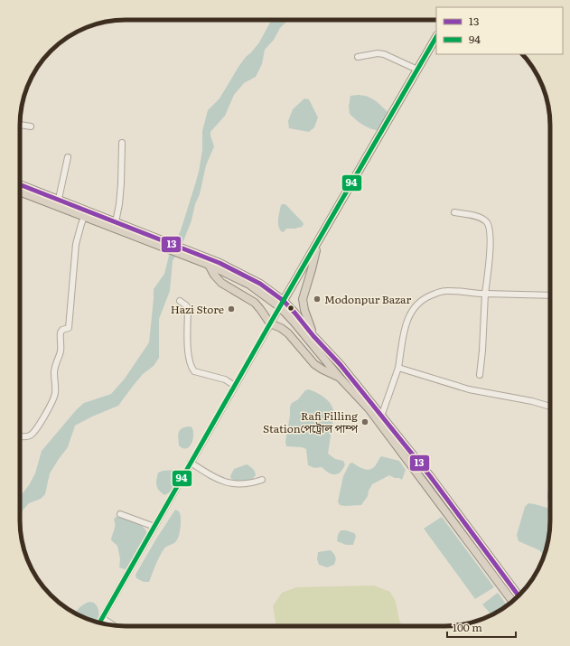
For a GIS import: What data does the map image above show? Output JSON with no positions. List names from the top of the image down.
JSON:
{
  "places": ["Modonpur Bazar", "Hazi Store", "Rafi Filling Stationপেট্রোল পাম্প"],
  "lines": ["transit line 94", "transit line 13"],
  "legend": ["13", "94"],
  "scale_bar": "100 m"
}
